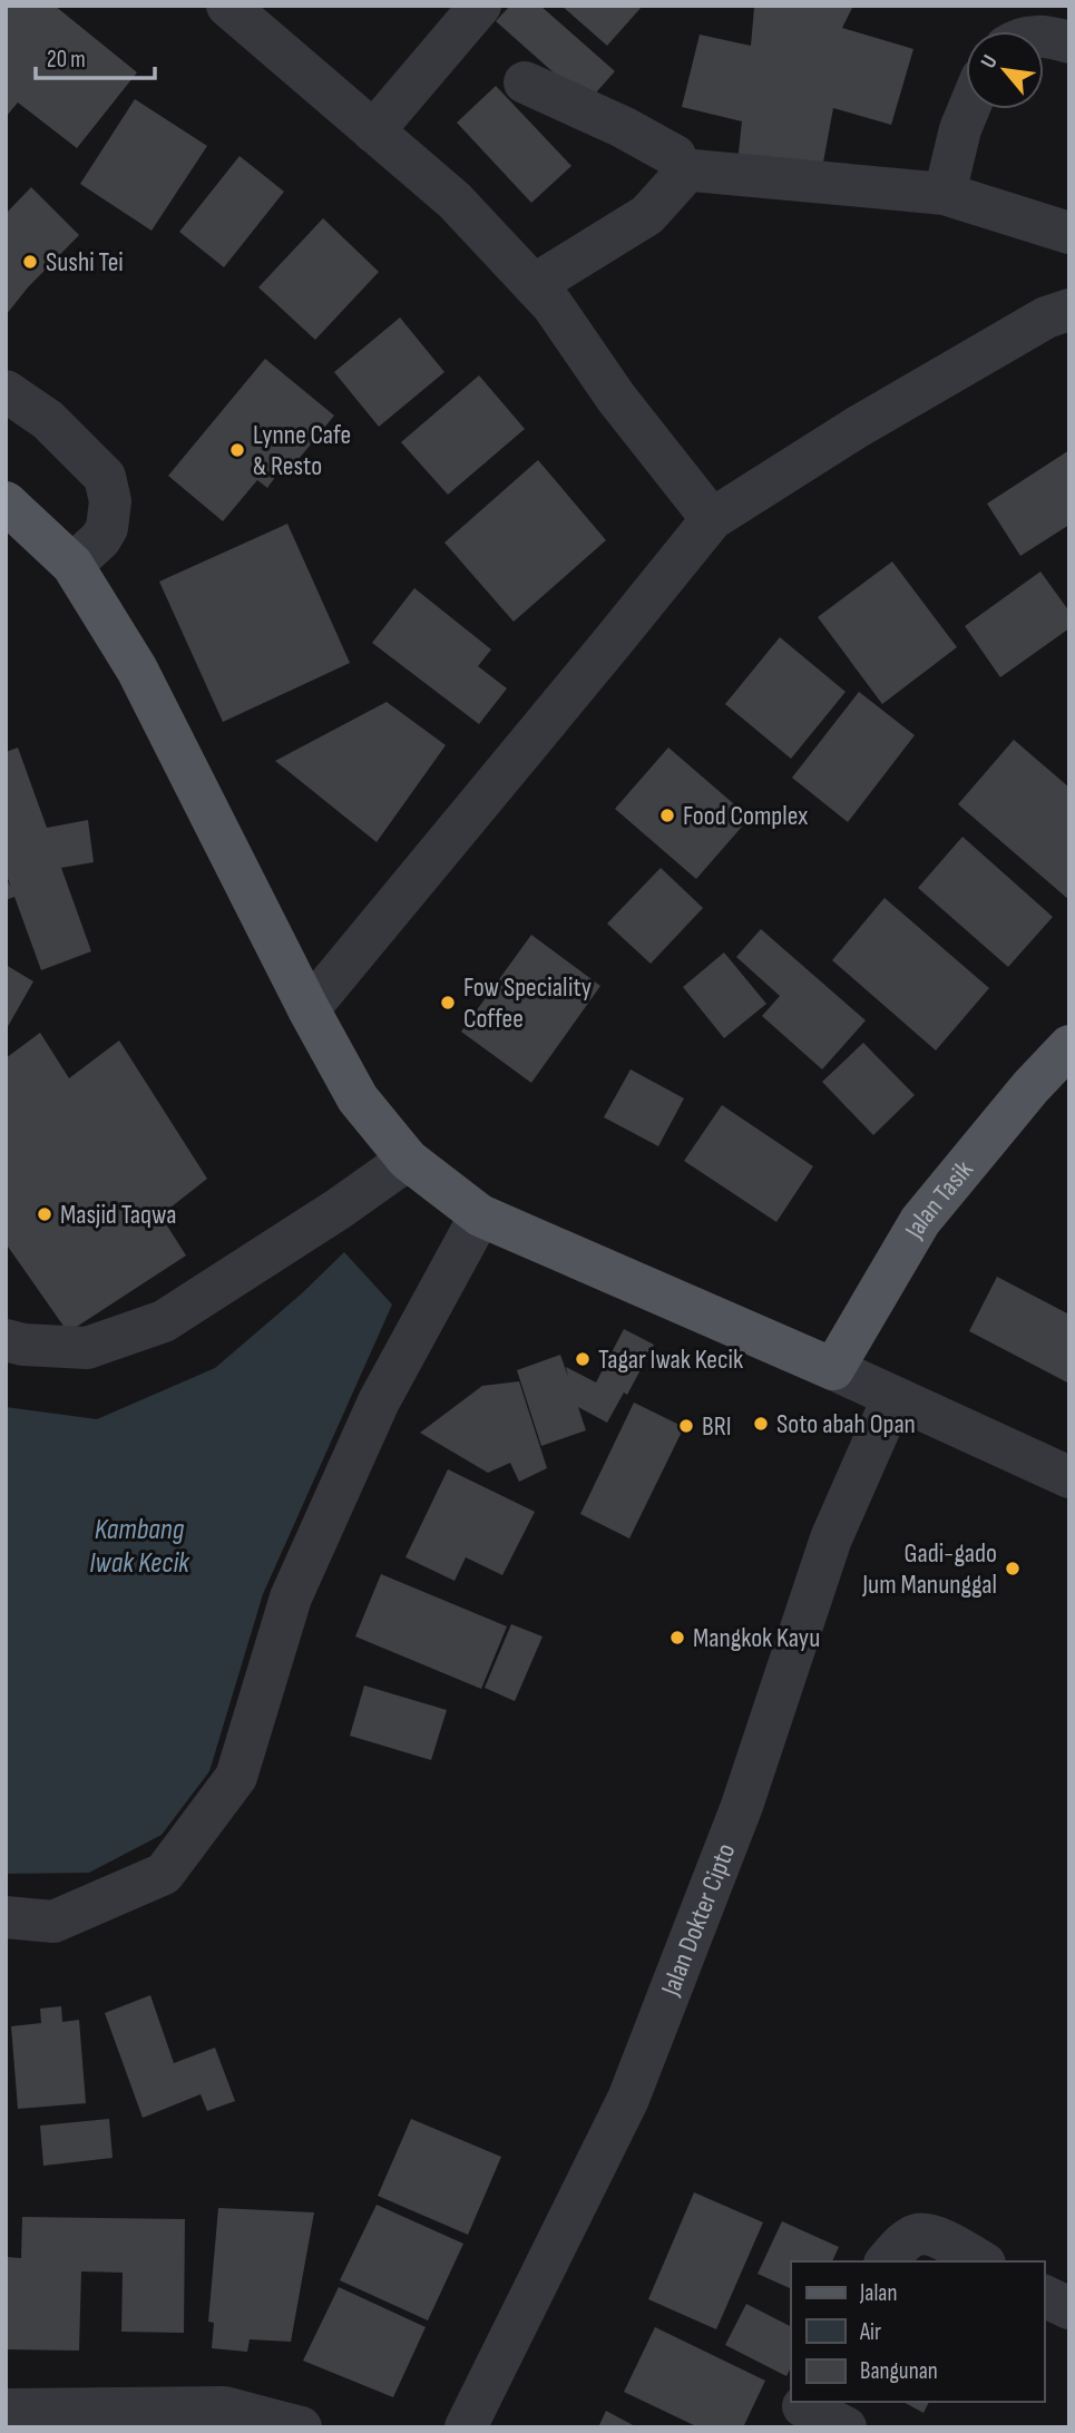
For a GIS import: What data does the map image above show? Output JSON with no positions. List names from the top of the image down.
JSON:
{
  "streets": {
    "main road": ["Jalan Tasik"],
    "street": ["Jalan Dokter Cipto"]
  },
  "water": ["Kambang Iwak Kecik"],
  "places": [
    "Sushi Tei",
    "Lynne Cafe & Resto",
    "Food Complex",
    "Fow Speciality Coffee",
    "Masjid Taqwa",
    "Tagar Iwak Kecik",
    "Soto abah Opan",
    "BRI",
    "Gadi-gado Jum Manunggal",
    "Mangkok Kayu"
  ],
  "legend": ["Jalan", "Air", "Bangunan"],
  "scale_bar": "20 m",
  "north": "top left"
}
